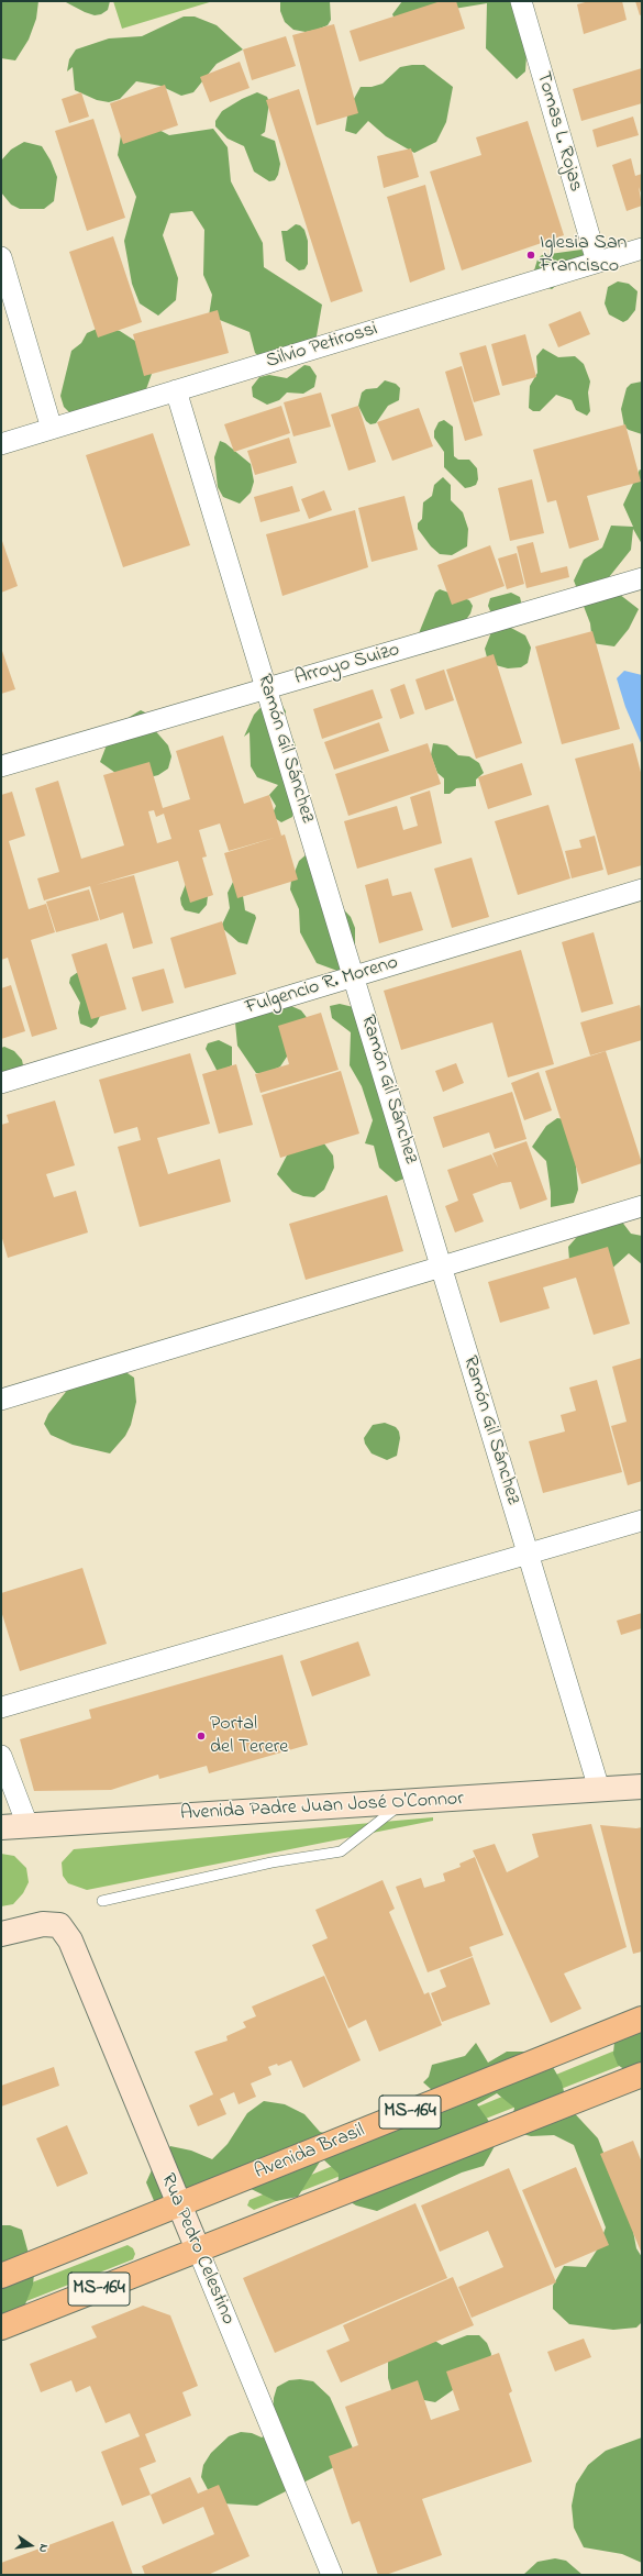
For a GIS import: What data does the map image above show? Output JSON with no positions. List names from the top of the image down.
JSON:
{
  "streets": {
    "main road": [
      "Avenida Padre Juan José O'Connor",
      "MS-164",
      "Avenida Brasil",
      "Rua Pedro Celestino"
    ],
    "street": [
      "Tomas L. Rojas",
      "Silvio Petirossi",
      "Arroyo Suizo",
      "Ramón Gil Sánchez",
      "Fulgencio R. Moreno"
    ]
  },
  "crossings": [
    ["Tomas L. Rojas", "Silvio Petirossi"],
    ["Silvio Petirossi", "Ramón Gil Sánchez"],
    ["Arroyo Suizo", "Ramón Gil Sánchez"],
    ["Ramón Gil Sánchez", "Fulgencio R. Moreno"],
    ["Ramón Gil Sánchez", "Avenida Padre Juan José O'Connor"],
    ["MS-164", "Rua Pedro Celestino"],
    ["Avenida Brasil", "Rua Pedro Celestino"]
  ],
  "places": ["Iglesia San Francisco", "Portal del Terere"],
  "north": "right"
}
